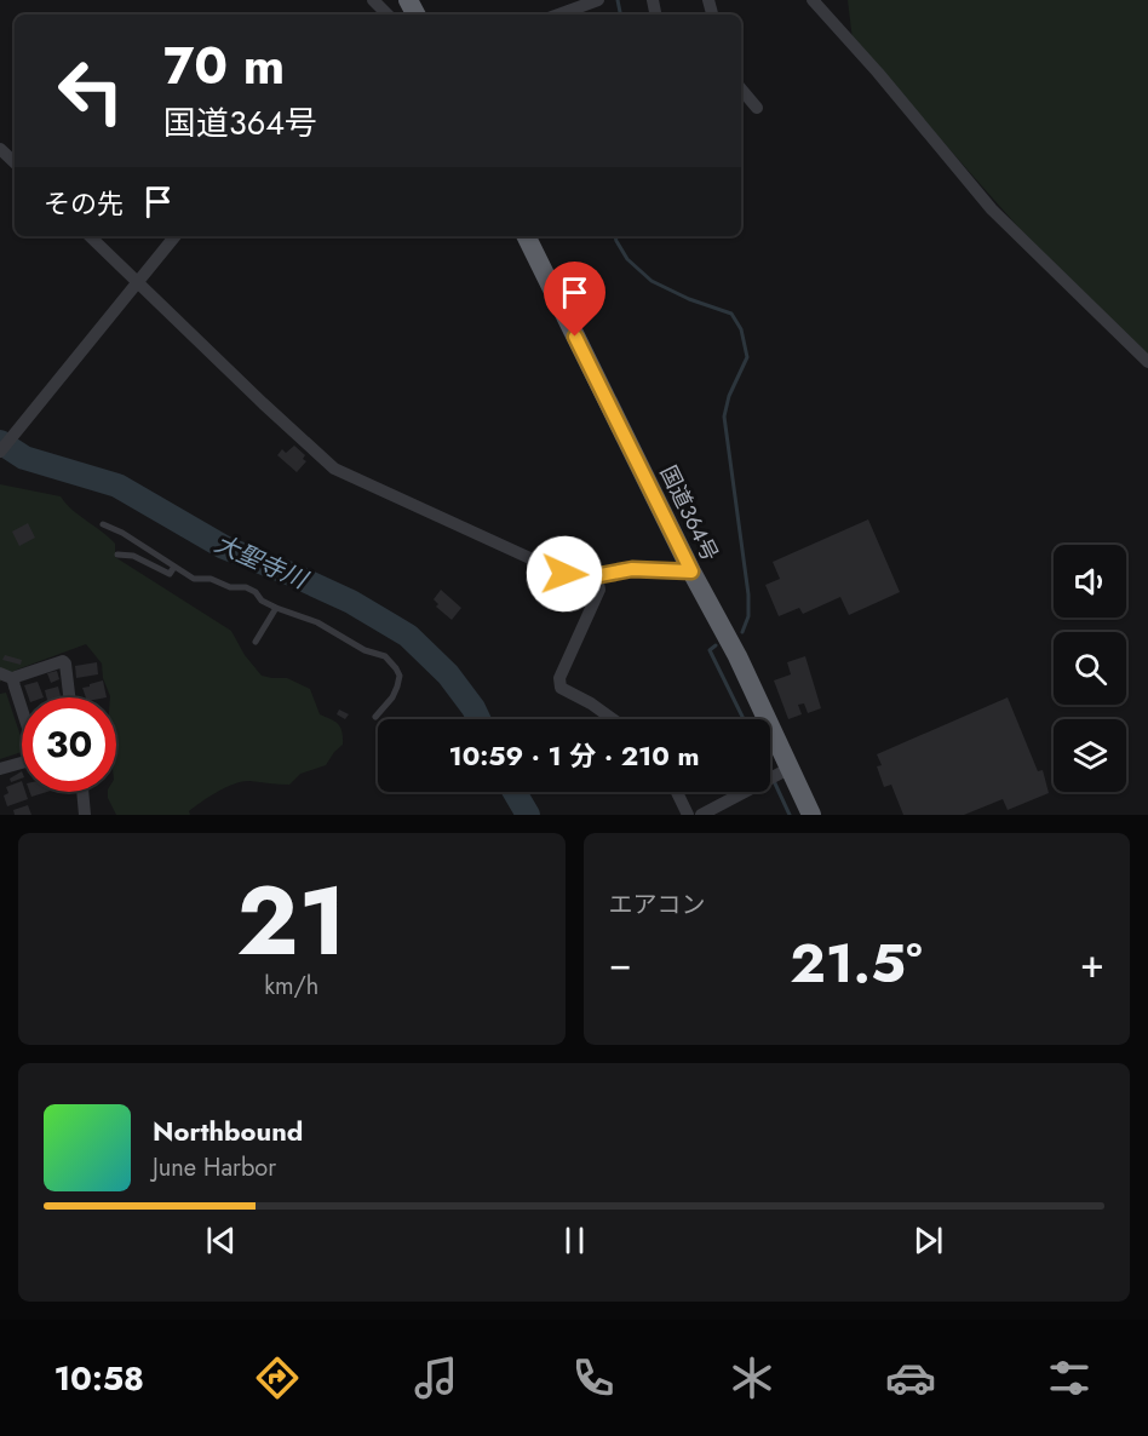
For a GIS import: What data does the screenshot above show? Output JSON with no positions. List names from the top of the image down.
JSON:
{
  "streets": {
    "highway": ["国道364号"]
  },
  "water": ["大聖寺川"],
  "page": {
    "turn": ["70 m", "国道364号"],
    "then": "その先",
    "limit": "30",
    "trip": "10:59 · 1 分 · 210 m",
    "tile": [
      ["21", "km/h"],
      "エアコン"
    ],
    "heat": ["−", "21.5°", "+"],
    "song": ["Northbound", "June Harbor"],
    "tabs": "10:58"
  }
}
